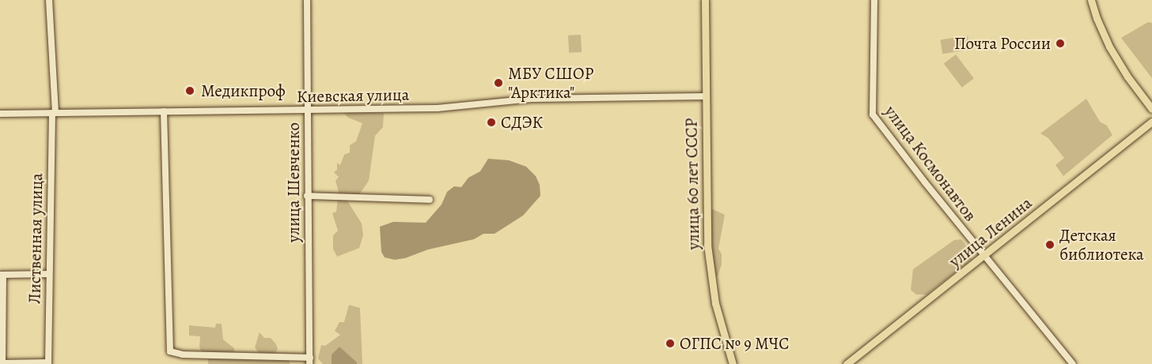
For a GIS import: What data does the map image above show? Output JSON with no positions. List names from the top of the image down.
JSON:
{
  "streets": {
    "main road": ["улица 60 лет СССР", "улица Ленина"],
    "street": [
      "Киевская улица",
      "улица Космонавтов",
      "улица Шевченко",
      "Лиственная улица"
    ]
  },
  "crossings": [
    ["Киевская улица", "улица Шевченко"],
    ["Киевская улица", "улица 60 лет СССР"],
    ["Киевская улица", "Лиственная улица"],
    ["улица Космонавтов", "улица Ленина"]
  ],
  "places": [
    "Почта России",
    "МБУ СШОР \"Арктика\"",
    "Медикпроф",
    "СДЭК",
    "Детская библиотека",
    "ОГПС № 9 МЧС"
  ]
}
